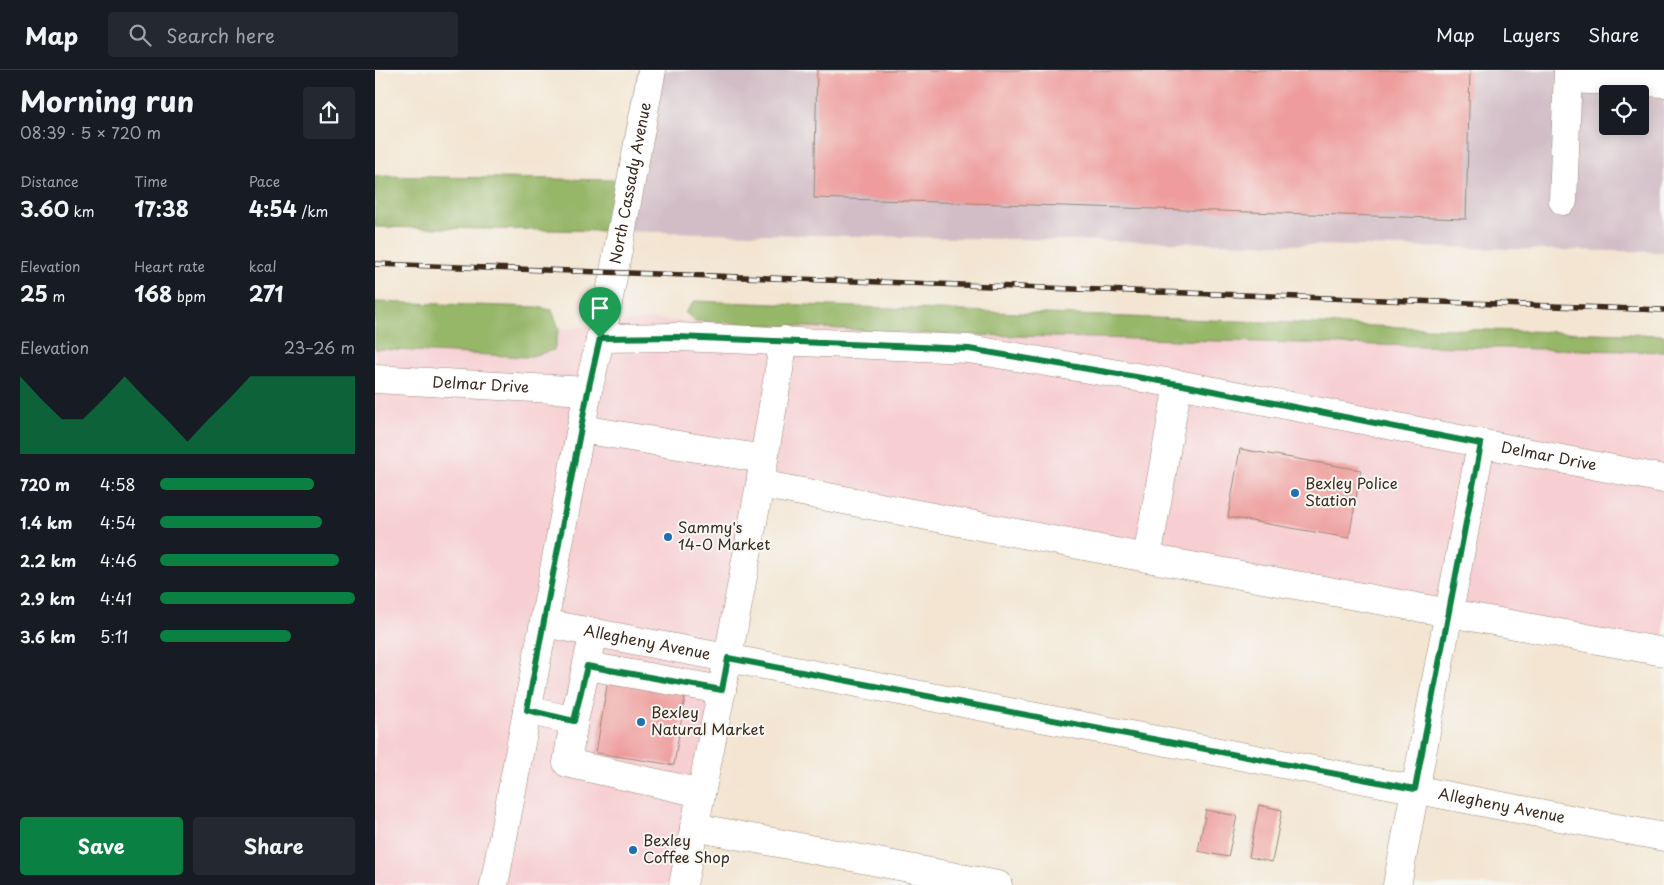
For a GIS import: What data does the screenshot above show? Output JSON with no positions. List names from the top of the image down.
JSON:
{
  "streets": {
    "street": ["North Cassady Avenue", "Delmar Drive", "Allegheny Avenue"]
  },
  "crossings": [
    ["North Cassady Avenue", "Delmar Drive"],
    ["North Cassady Avenue", "Allegheny Avenue"]
  ],
  "places": [
    "Bexley Police Station",
    "Sammy's 14-0 Market",
    "Bexley Natural Market",
    "Bexley Coffee Shop"
  ],
  "page": {
    "header": "Map",
    "search": "Search here",
    "nav": ["Map", "Layers", "Share"],
    "heading": ["Morning run", "08:39 · 5 × 720 m"],
    "stats": [
      ["Distance", "3.60 km"],
      ["Time", "17:38"],
      ["Pace", "4:54 /km"],
      ["Elevation", "25 m"],
      ["Heart rate", "168 bpm"],
      ["kcal", "271"]
    ],
    "chart": ["Elevation", "23–26 m"],
    "list": [
      {
        "name": "720 m",
        "note": "4:58"
      },
      {
        "name": "1.4 km",
        "note": "4:54"
      },
      {
        "name": "2.2 km",
        "note": "4:46"
      },
      {
        "name": "2.9 km",
        "note": "4:41"
      },
      {
        "name": "3.6 km",
        "note": "5:11"
      }
    ],
    "buttons": ["Save", "Share"]
  }
}
